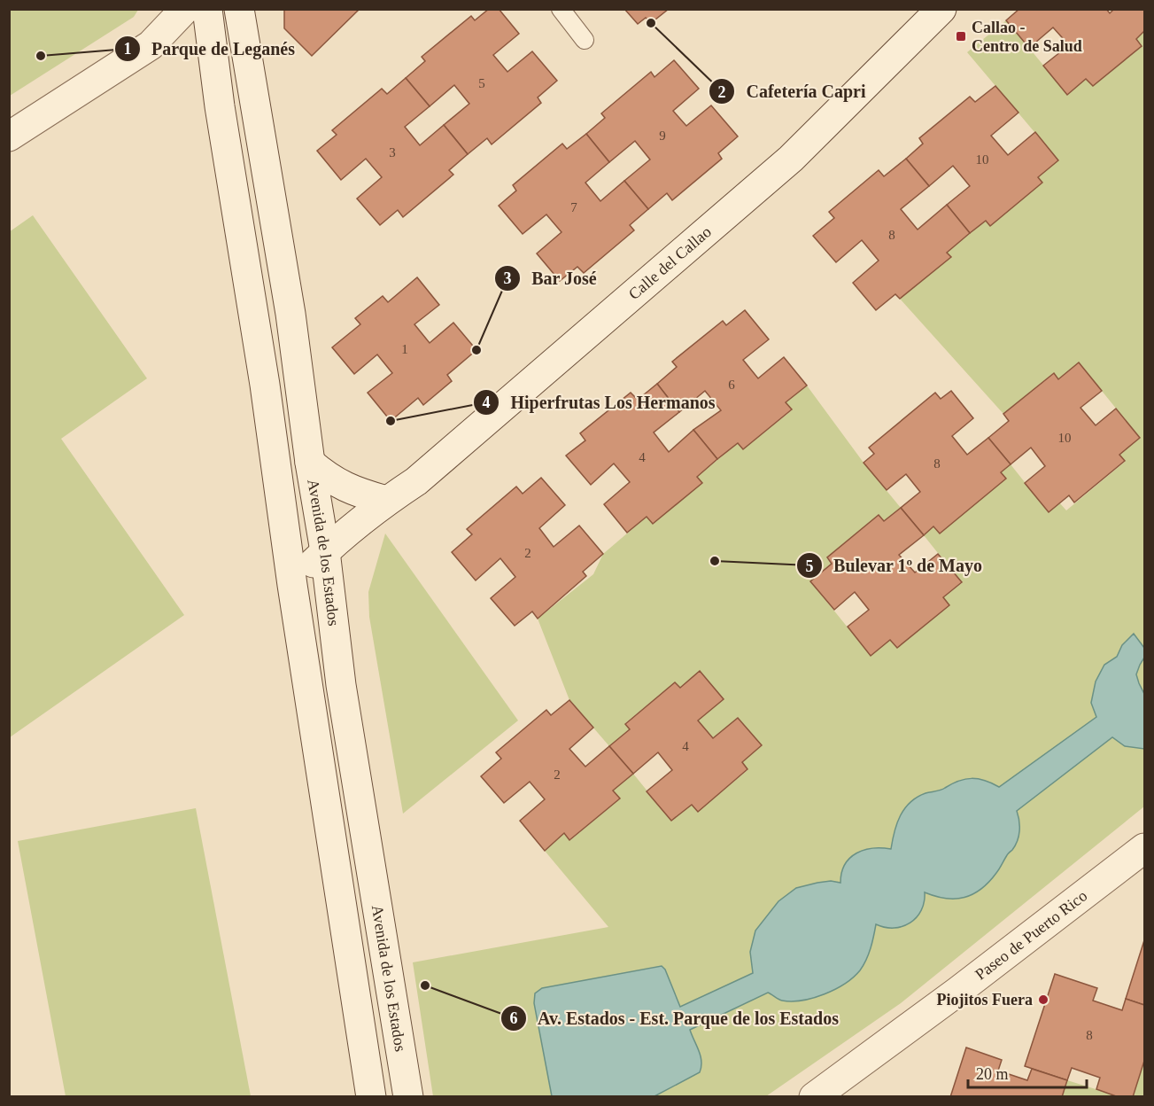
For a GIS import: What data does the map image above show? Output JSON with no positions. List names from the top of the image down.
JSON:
{
  "streets": {
    "street": ["Calle del Callao", "Avenida de los Estados", "Paseo de Puerto Rico"]
  },
  "crossings": [
    ["Calle del Callao", "Avenida de los Estados"]
  ],
  "places": {
    "other": [
      "Cafetería Capri",
      "Parque de Leganés",
      "Bar José",
      "Hiperfrutas Los Hermanos",
      "Bulevar 1º de Mayo",
      "Av. Estados - Est. Parque de los Estados",
      "Piojitos Fuera"
    ],
    "transit": ["Callao - Centro de Salud"]
  },
  "house_numbers": [
    "5",
    "9",
    "3",
    "10",
    "7",
    "8",
    "1",
    "6",
    "10",
    "4",
    "8",
    "2",
    "4",
    "2",
    "8"
  ],
  "scale_bar": "20 m"
}
